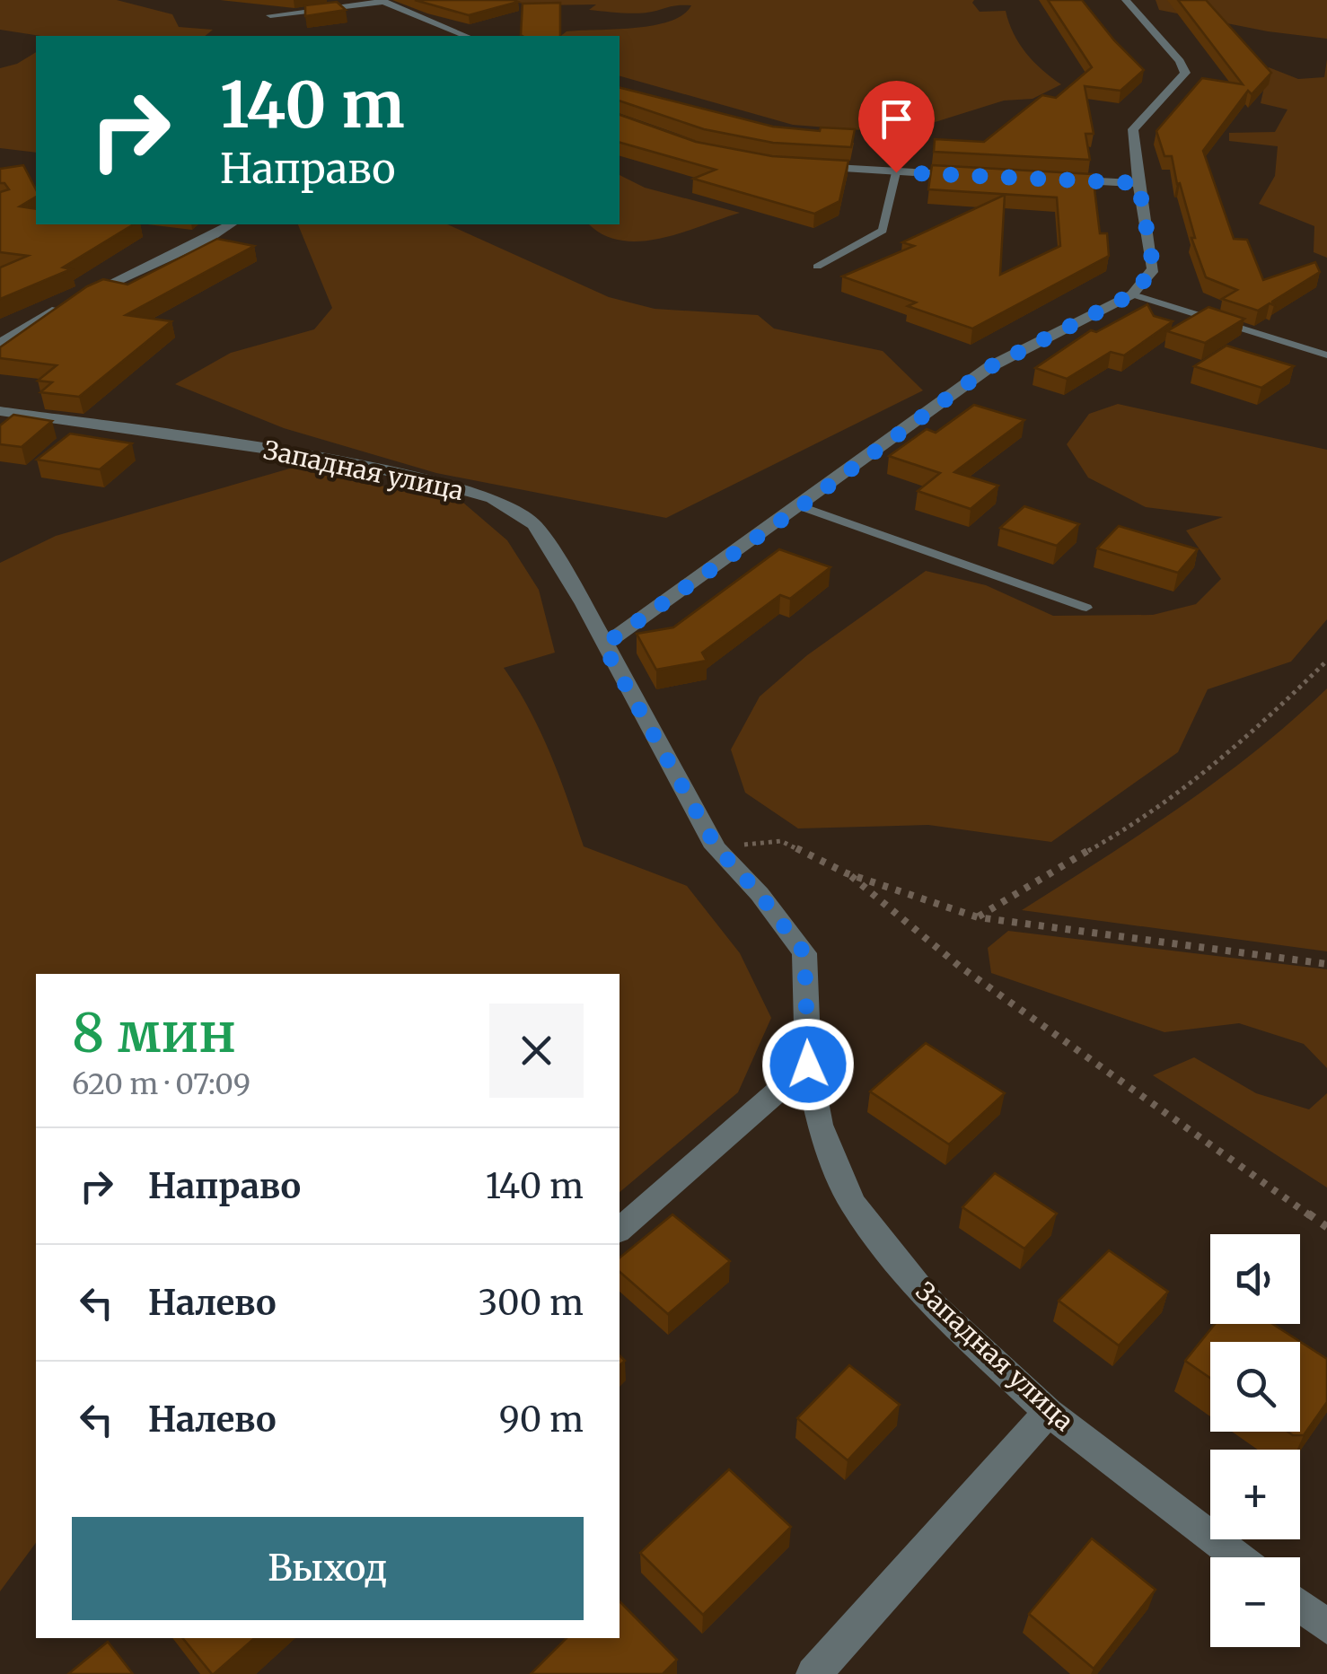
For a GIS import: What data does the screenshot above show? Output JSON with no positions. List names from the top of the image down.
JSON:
{
  "streets": {
    "street": ["Западная улица"]
  },
  "page": {
    "turn": ["140 m", "Направо"],
    "heading": ["8 мин", "620 m · 07:09"],
    "list": [
      {
        "name": "Направо",
        "value": "140 m"
      },
      {
        "name": "Налево",
        "value": "300 m"
      },
      {
        "name": "Налево",
        "value": "90 m"
      }
    ],
    "map_buttons": ["+", "−"],
    "buttons": "Выход"
  }
}
